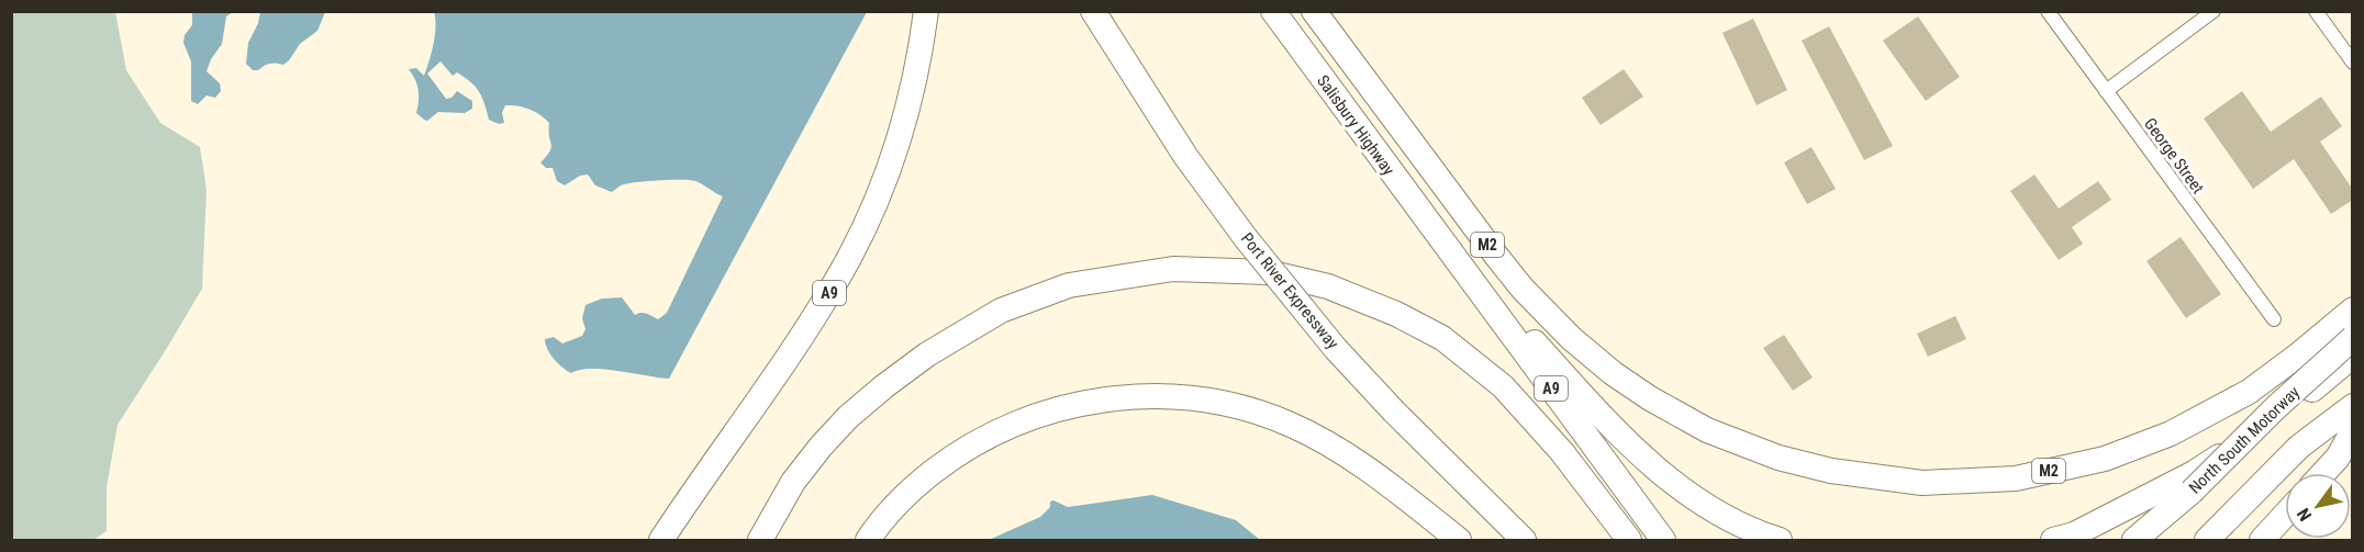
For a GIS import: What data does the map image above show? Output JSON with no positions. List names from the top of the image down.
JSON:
{
  "streets": {
    "highway": [
      "Salisbury Highway",
      "M2",
      "Port River Expressway",
      "A9",
      "North South Motorway"
    ],
    "street": ["George Street"]
  },
  "crossings": [
    ["Salisbury Highway", "A9"]
  ],
  "north": "bottom left"
}
